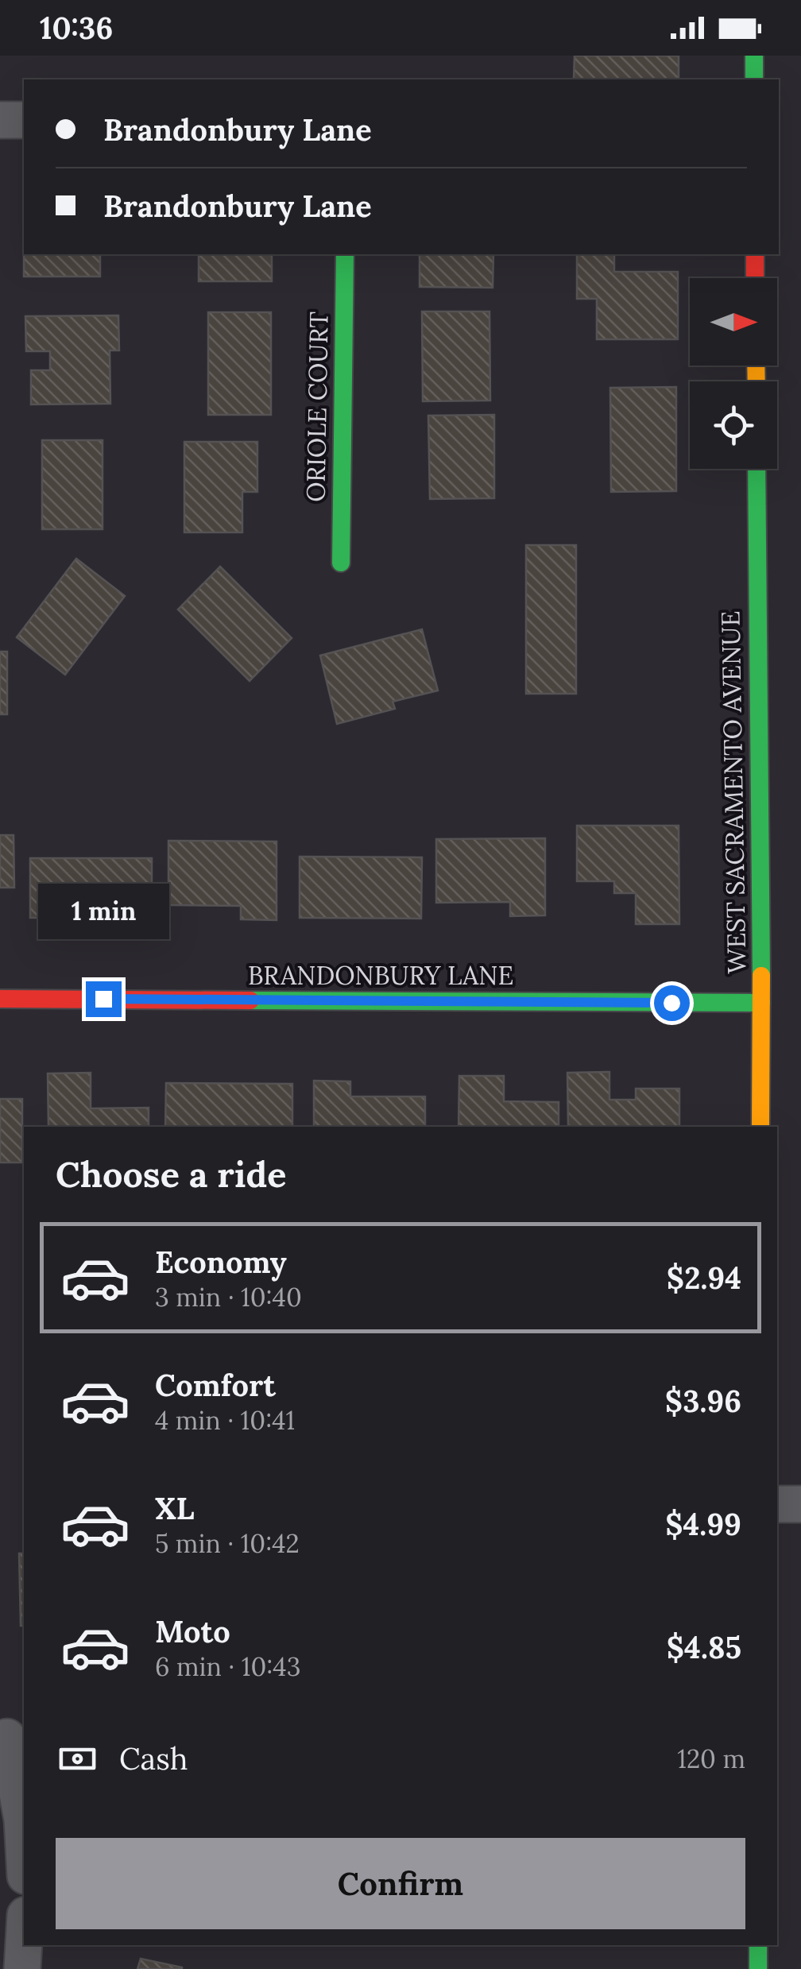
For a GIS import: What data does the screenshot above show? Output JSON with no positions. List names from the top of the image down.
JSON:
{
  "streets": {
    "street": ["ORIOLE COURT", "WEST SACRAMENTO AVENUE", "BRANDONBURY LANE"]
  },
  "crossings": [
    ["WEST SACRAMENTO AVENUE", "BRANDONBURY LANE"]
  ],
  "north": "right",
  "page": {
    "status": "10:36",
    "banner": ["Brandonbury Lane", "Brandonbury Lane"],
    "bubble": "1 min",
    "heading": "Choose a ride",
    "list": [
      {
        "name": "Economy",
        "note": "3 min · 10:40",
        "value": "$2.94"
      },
      {
        "name": "Comfort",
        "note": "4 min · 10:41",
        "value": "$3.96"
      },
      {
        "name": "XL",
        "note": "5 min · 10:42",
        "value": "$4.99"
      },
      {
        "name": "Moto",
        "note": "6 min · 10:43",
        "value": "$4.85"
      }
    ],
    "pay": ["Cash", "120 m"],
    "buttons": "Confirm"
  }
}
